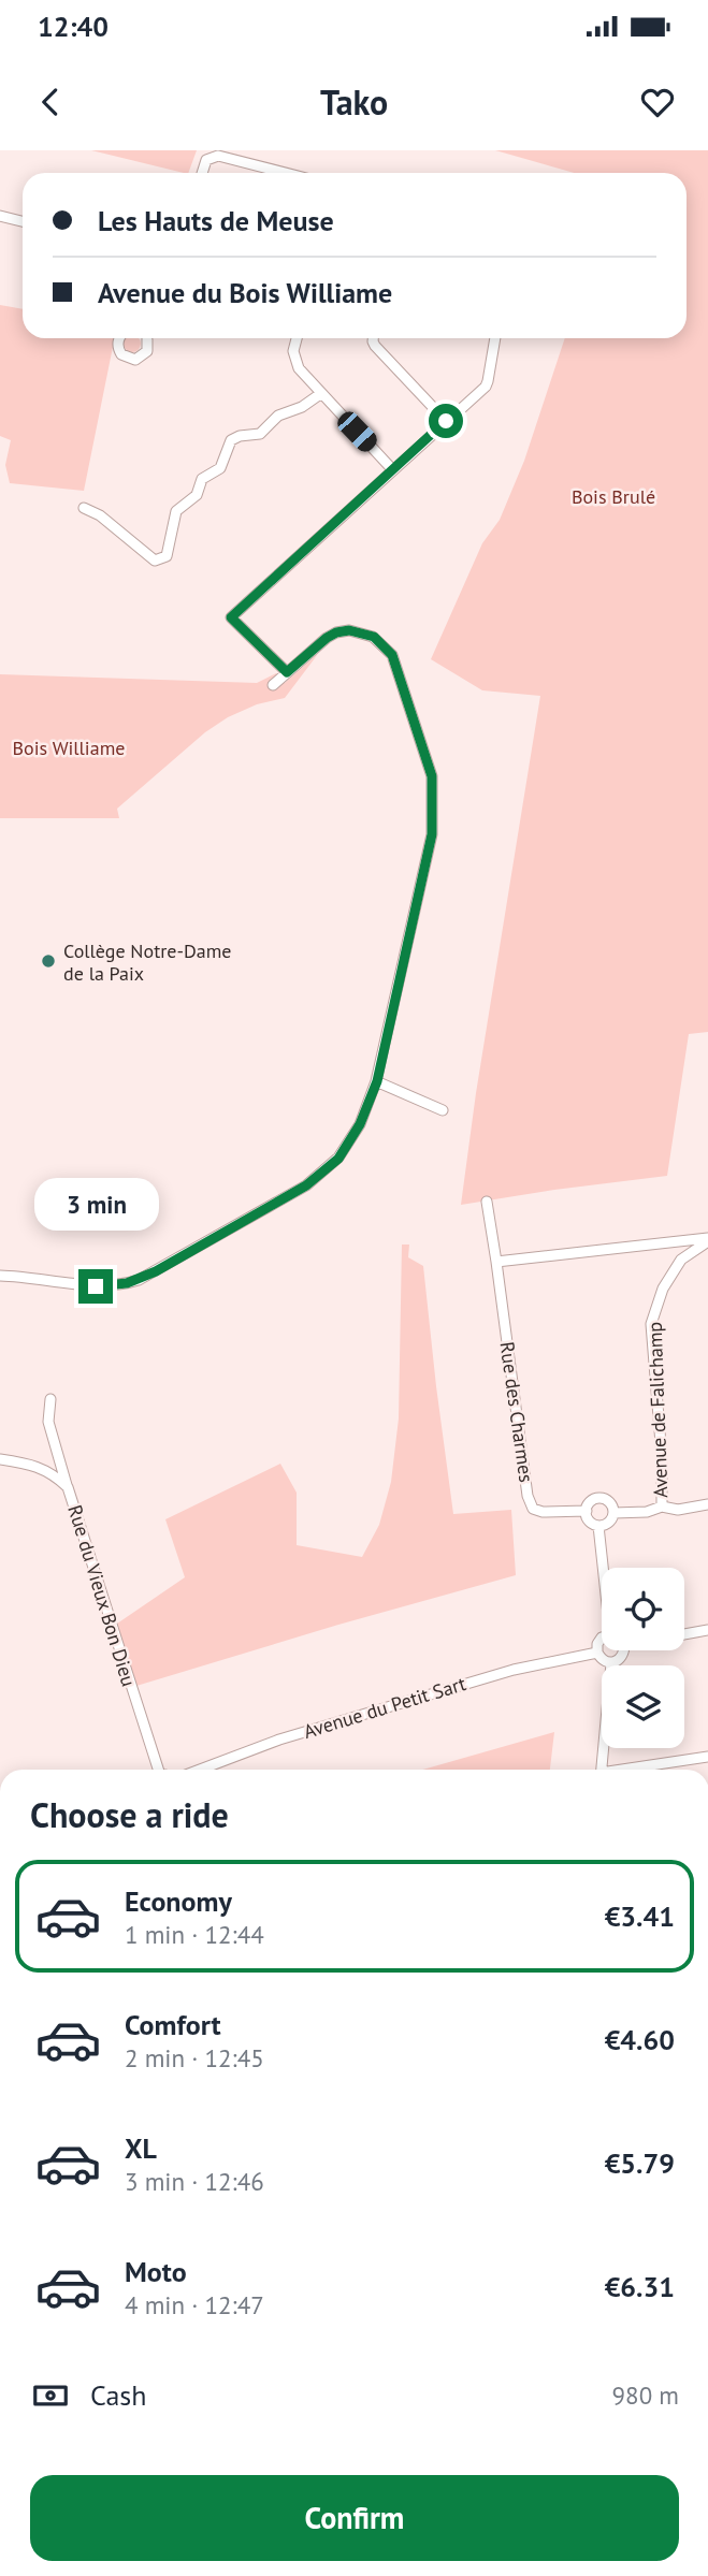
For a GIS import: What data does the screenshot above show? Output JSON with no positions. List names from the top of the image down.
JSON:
{
  "streets": {
    "street": [
      "Avenue de Falichamp",
      "Rue des Charmes",
      "Rue du Vieux Bon Dieu",
      "Avenue du Petit Sart"
    ]
  },
  "crossings": [
    ["Avenue de Falichamp", "Rue des Charmes"]
  ],
  "parks": ["Bois Brulé", "Bois Williame"],
  "places": ["Collège Notre-Dame de la Paix"],
  "page": {
    "status": "12:40",
    "header": "Tako",
    "banner": ["Les Hauts de Meuse", "Avenue du Bois Williame"],
    "bubble": "3 min",
    "heading": "Choose a ride",
    "list": [
      {
        "name": "Economy",
        "note": "1 min · 12:44",
        "value": "€3.41"
      },
      {
        "name": "Comfort",
        "note": "2 min · 12:45",
        "value": "€4.60"
      },
      {
        "name": "XL",
        "note": "3 min · 12:46",
        "value": "€5.79"
      },
      {
        "name": "Moto",
        "note": "4 min · 12:47",
        "value": "€6.31"
      }
    ],
    "pay": ["Cash", "980 m"],
    "buttons": "Confirm"
  }
}
